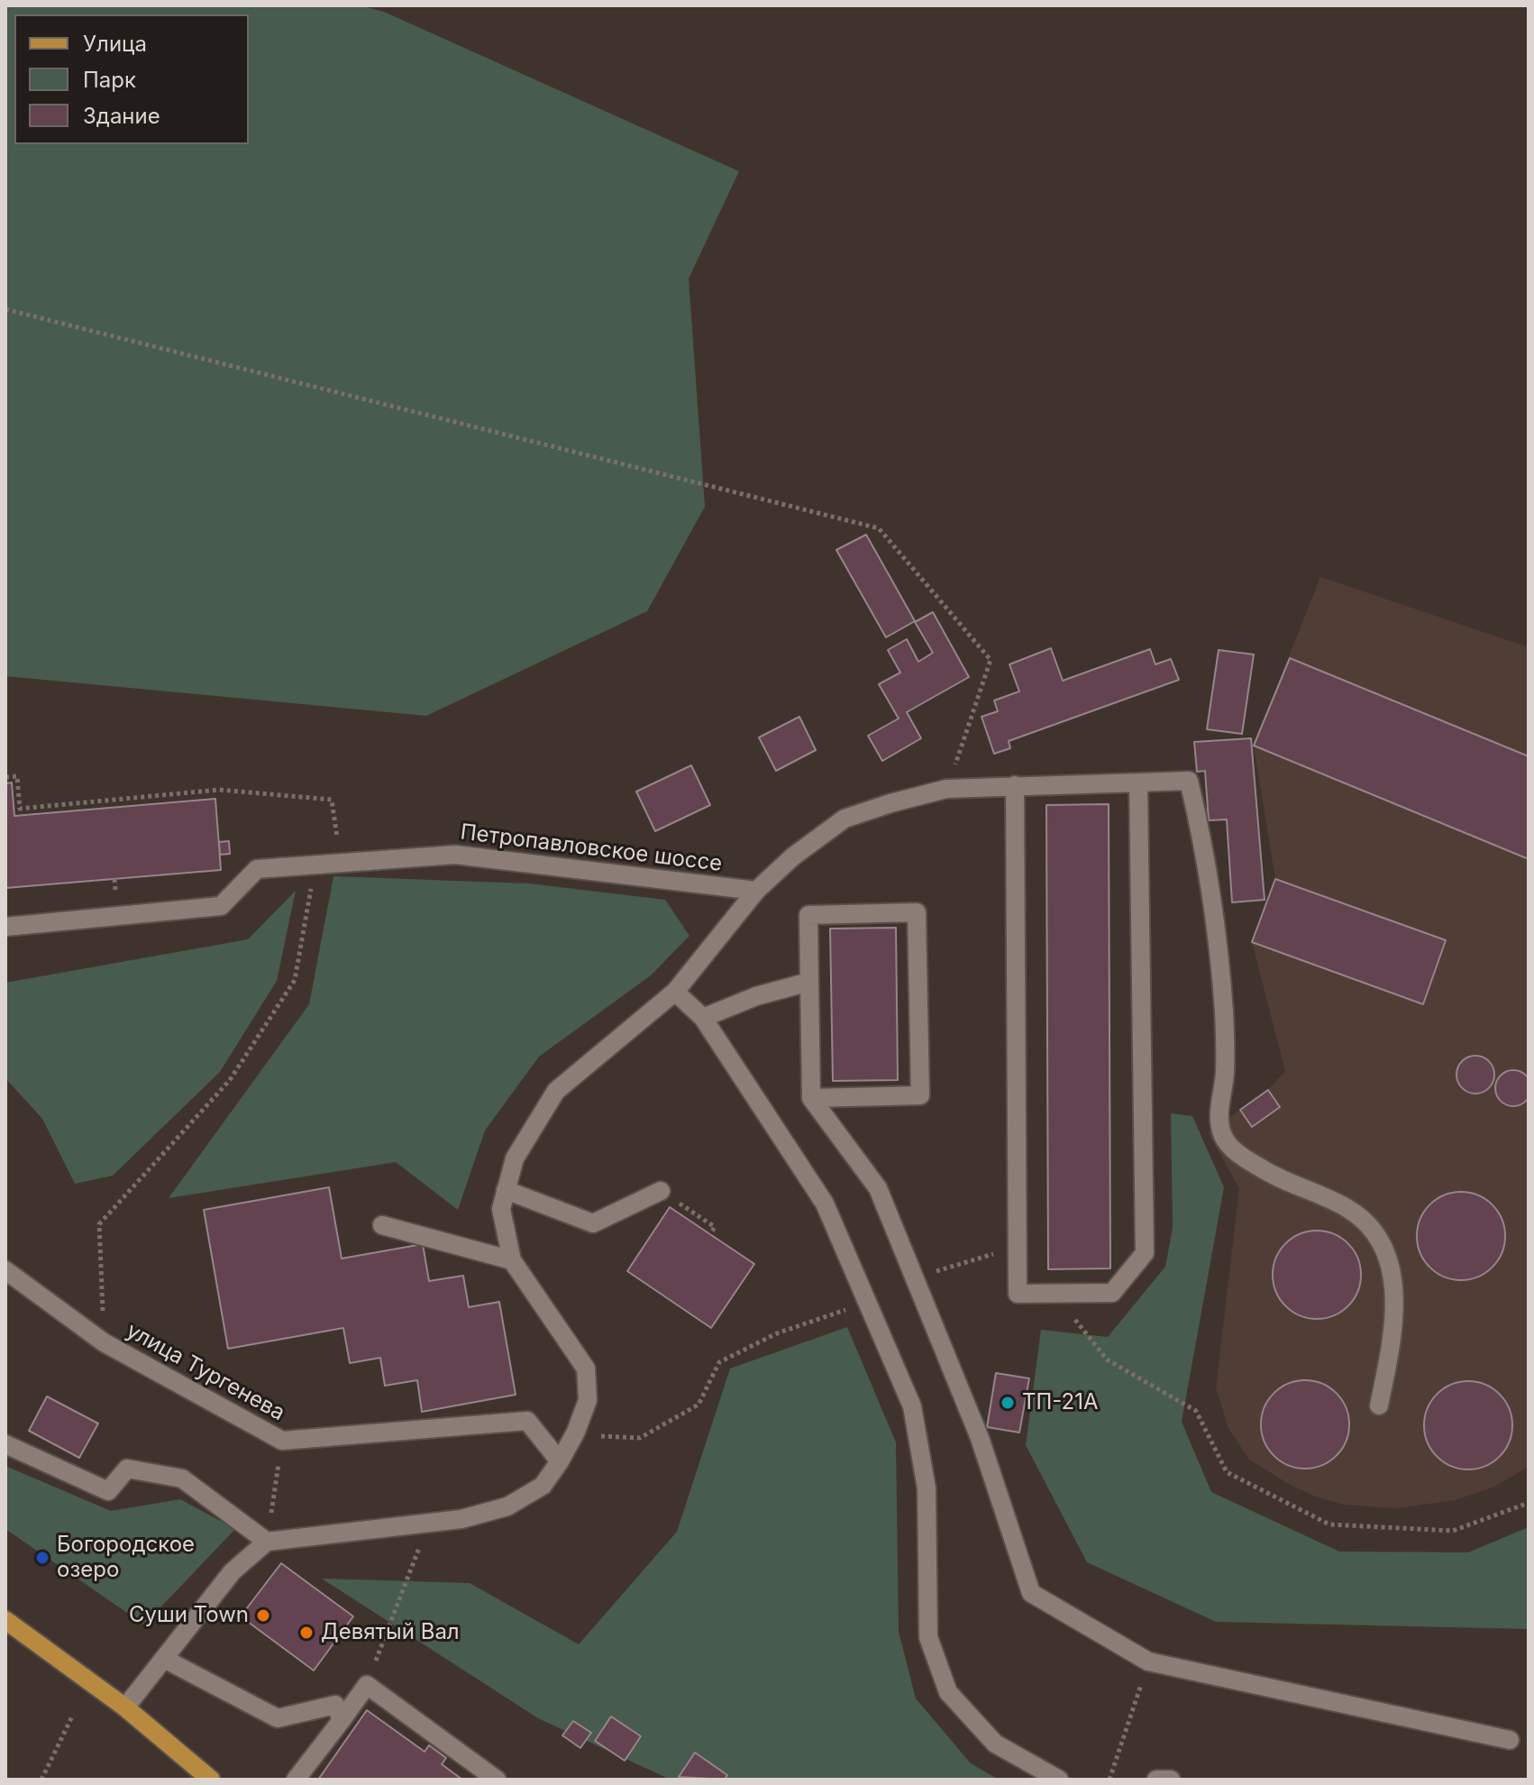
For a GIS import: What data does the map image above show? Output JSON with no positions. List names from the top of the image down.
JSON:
{
  "streets": {
    "street": ["Петропавловское шоссе", "улица Тургенева"]
  },
  "places": [
    "ТП-21А",
    "Богородское озеро",
    "Суши Town",
    "Девятый Вал"
  ],
  "legend": ["Улица", "Парк", "Здание"]
}
